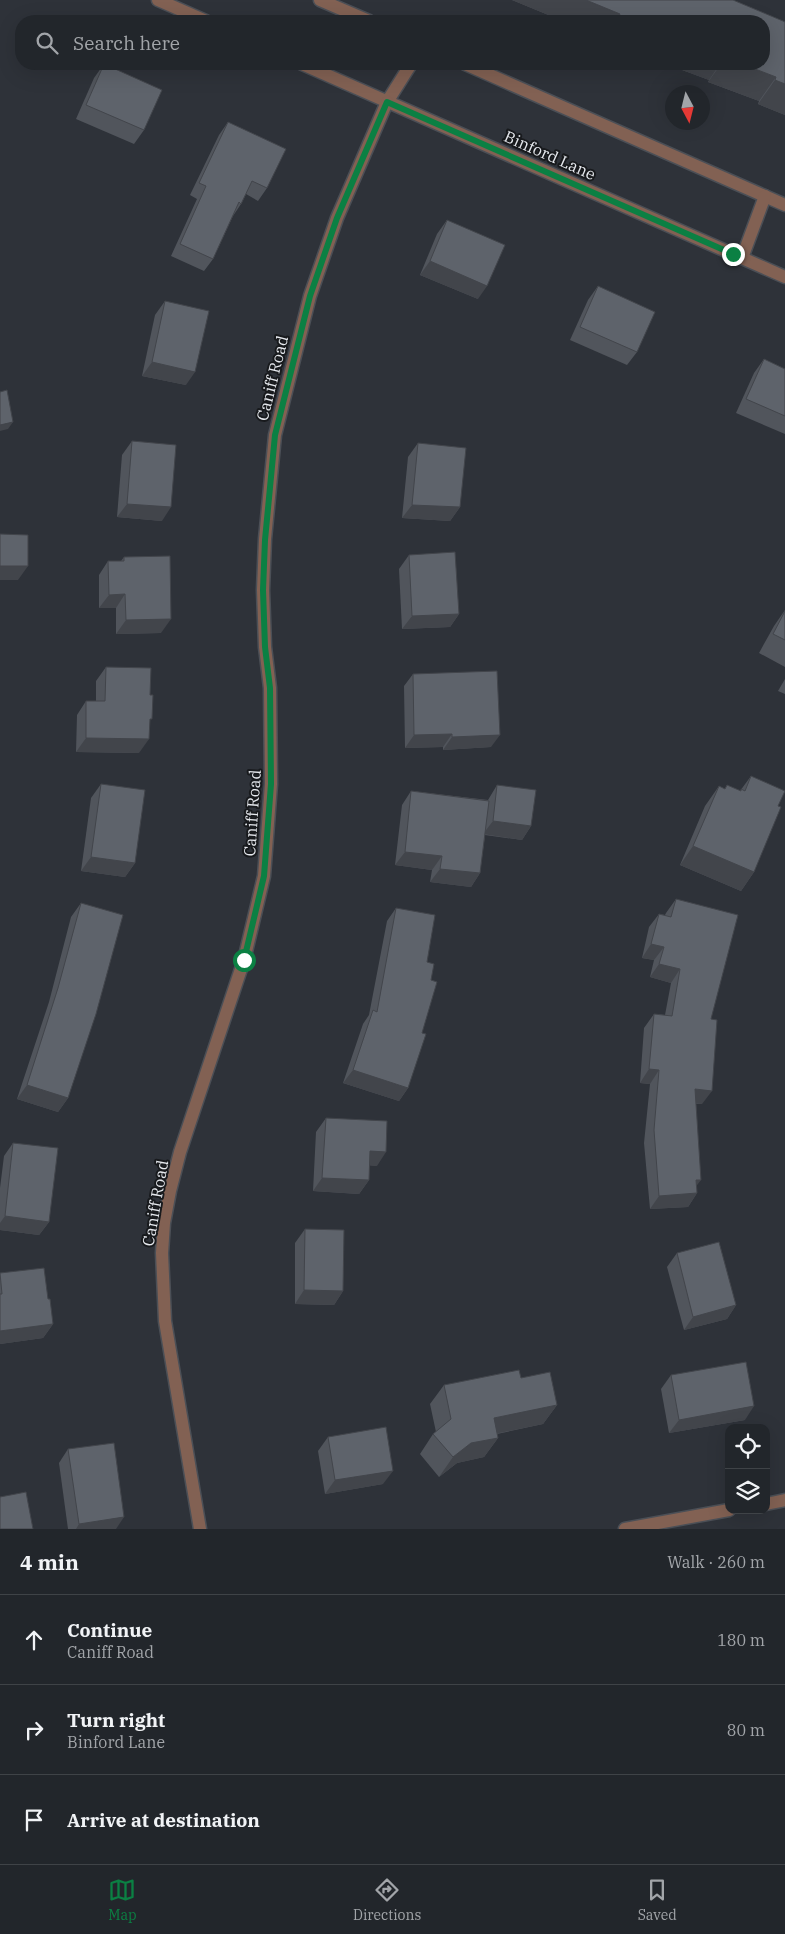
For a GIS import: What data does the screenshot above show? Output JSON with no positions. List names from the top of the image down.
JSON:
{
  "streets": {
    "street": ["Binford Lane", "Caniff Road"]
  },
  "crossings": [
    ["Binford Lane", "Caniff Road"]
  ],
  "north": "bottom",
  "page": {
    "search": "Search here",
    "heading": ["4 min", "Walk · 260 m"],
    "list": [
      ["Continue", "Caniff Road", "180 m"],
      ["Turn right", "Binford Lane", "80 m"],
      "Arrive at destination"
    ],
    "nav": ["Map", "Directions", "Saved"]
  }
}
